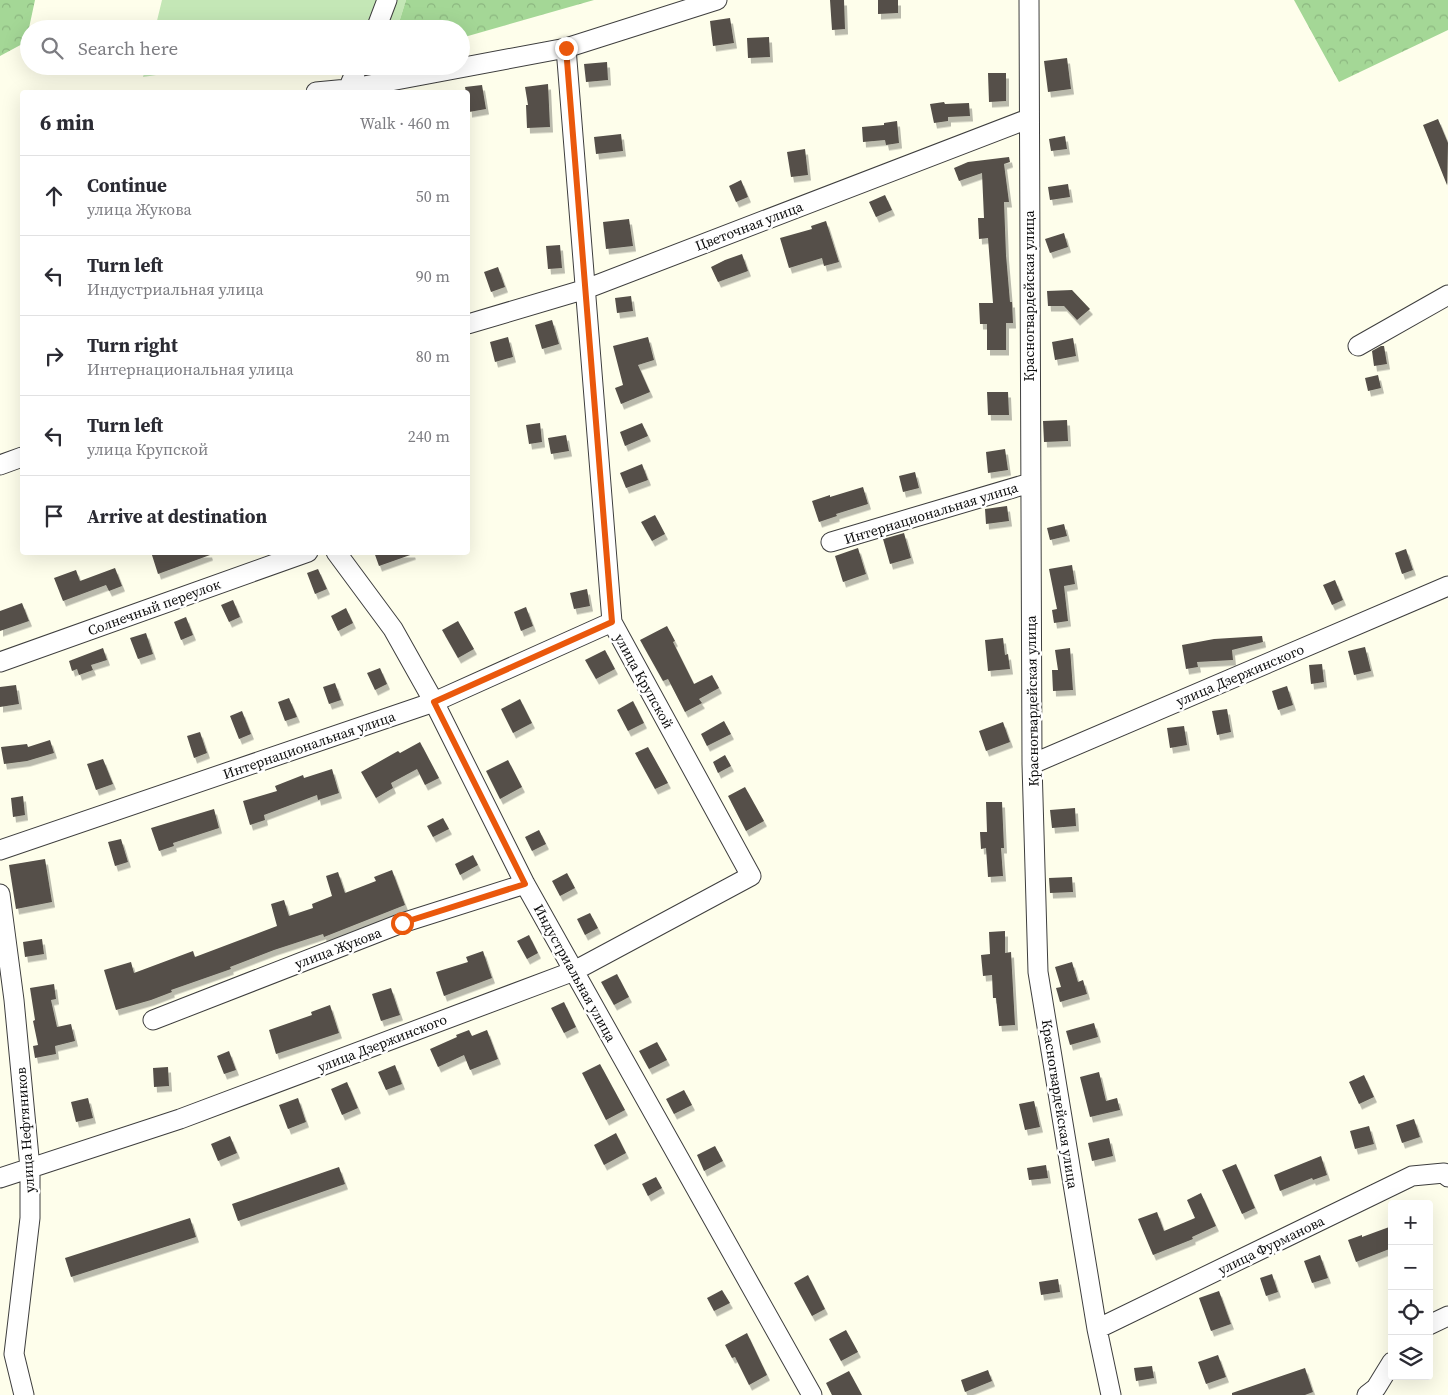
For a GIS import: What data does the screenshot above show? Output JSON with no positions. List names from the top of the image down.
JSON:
{
  "streets": {
    "street": [
      "Цветочная улица",
      "Красногвардейская улица",
      "Интернациональная улица",
      "Солнечный переулок",
      "улица Дзержинского",
      "улица Крупской",
      "улица Жукова",
      "Индустриальная улица",
      "улица Нефтяников",
      "улица Фурманова"
    ]
  },
  "crossings": [
    ["Цветочная улица", "Красногвардейская улица"],
    ["Цветочная улица", "улица Крупской"],
    ["Красногвардейская улица", "Интернациональная улица"],
    ["Красногвардейская улица", "улица Дзержинского"],
    ["Красногвардейская улица", "улица Фурманова"],
    ["Интернациональная улица", "улица Крупской"],
    ["Интернациональная улица", "Индустриальная улица"],
    ["улица Дзержинского", "улица Крупской"],
    ["улица Дзержинского", "Индустриальная улица"],
    ["улица Дзержинского", "улица Нефтяников"],
    ["улица Жукова", "Индустриальная улица"]
  ],
  "page": {
    "search": "Search here",
    "heading": ["6 min", "Walk · 460 m"],
    "list": [
      ["Continue", "улица Жукова", "50 m"],
      ["Turn left", "Индустриальная улица", "90 m"],
      ["Turn right", "Интернациональная улица", "80 m"],
      ["Turn left", "улица Крупской", "240 m"],
      "Arrive at destination"
    ],
    "map_buttons": ["+", "−"]
  }
}
